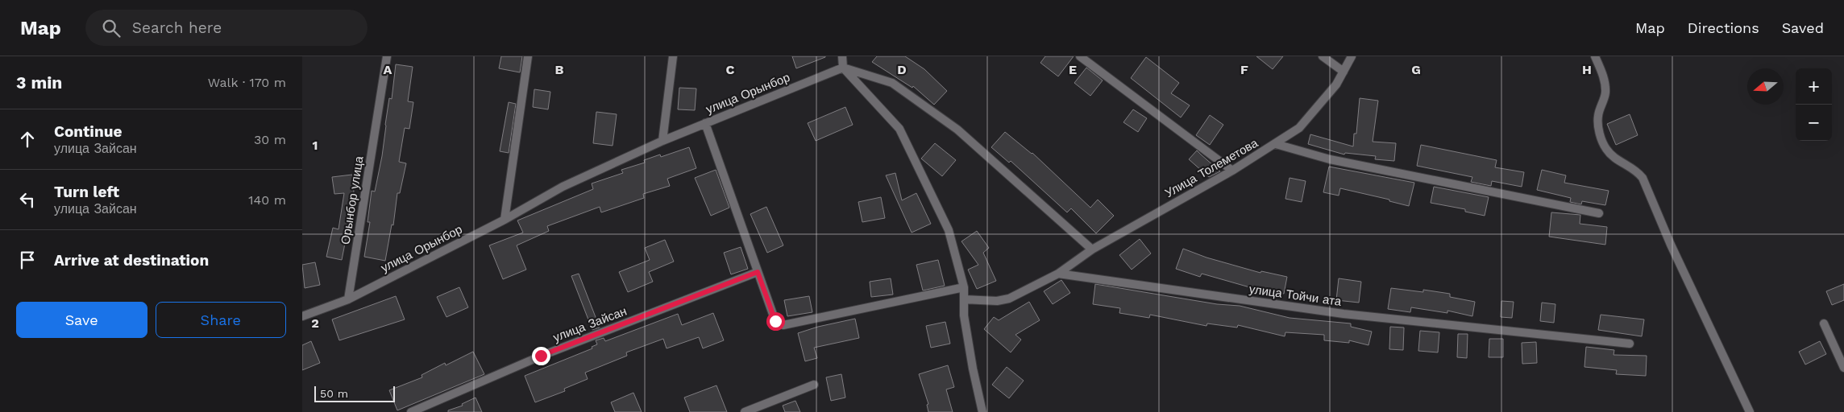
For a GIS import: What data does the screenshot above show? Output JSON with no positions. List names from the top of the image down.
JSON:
{
  "streets": {
    "street": [
      "улица Орынбор",
      "Улица Толеметова",
      "Орынбор улица",
      "улица Тойчи ата",
      "улица Зайсан"
    ]
  },
  "crossings": [
    ["улица Орынбор", "Орынбор улица"],
    ["Улица Толеметова", "улица Тойчи ата"]
  ],
  "scale_bar": "50 m",
  "north": "left",
  "page": {
    "header": "Map",
    "search": "Search here",
    "nav": ["Map", "Directions", "Saved"],
    "heading": ["3 min", "Walk · 170 m"],
    "map_buttons": ["+", "−"],
    "list": [
      ["Continue", "улица Зайсан", "30 m"],
      ["Turn left", "улица Зайсан", "140 m"],
      "Arrive at destination"
    ],
    "buttons": ["Save", "Share"],
    "scale": "50 m"
  },
  "grid": {
    "columns": [
      "A",
      "B",
      "C",
      "D",
      "E",
      "F",
      "G",
      "H"
    ],
    "rows": ["1", "2"]
  }
}
